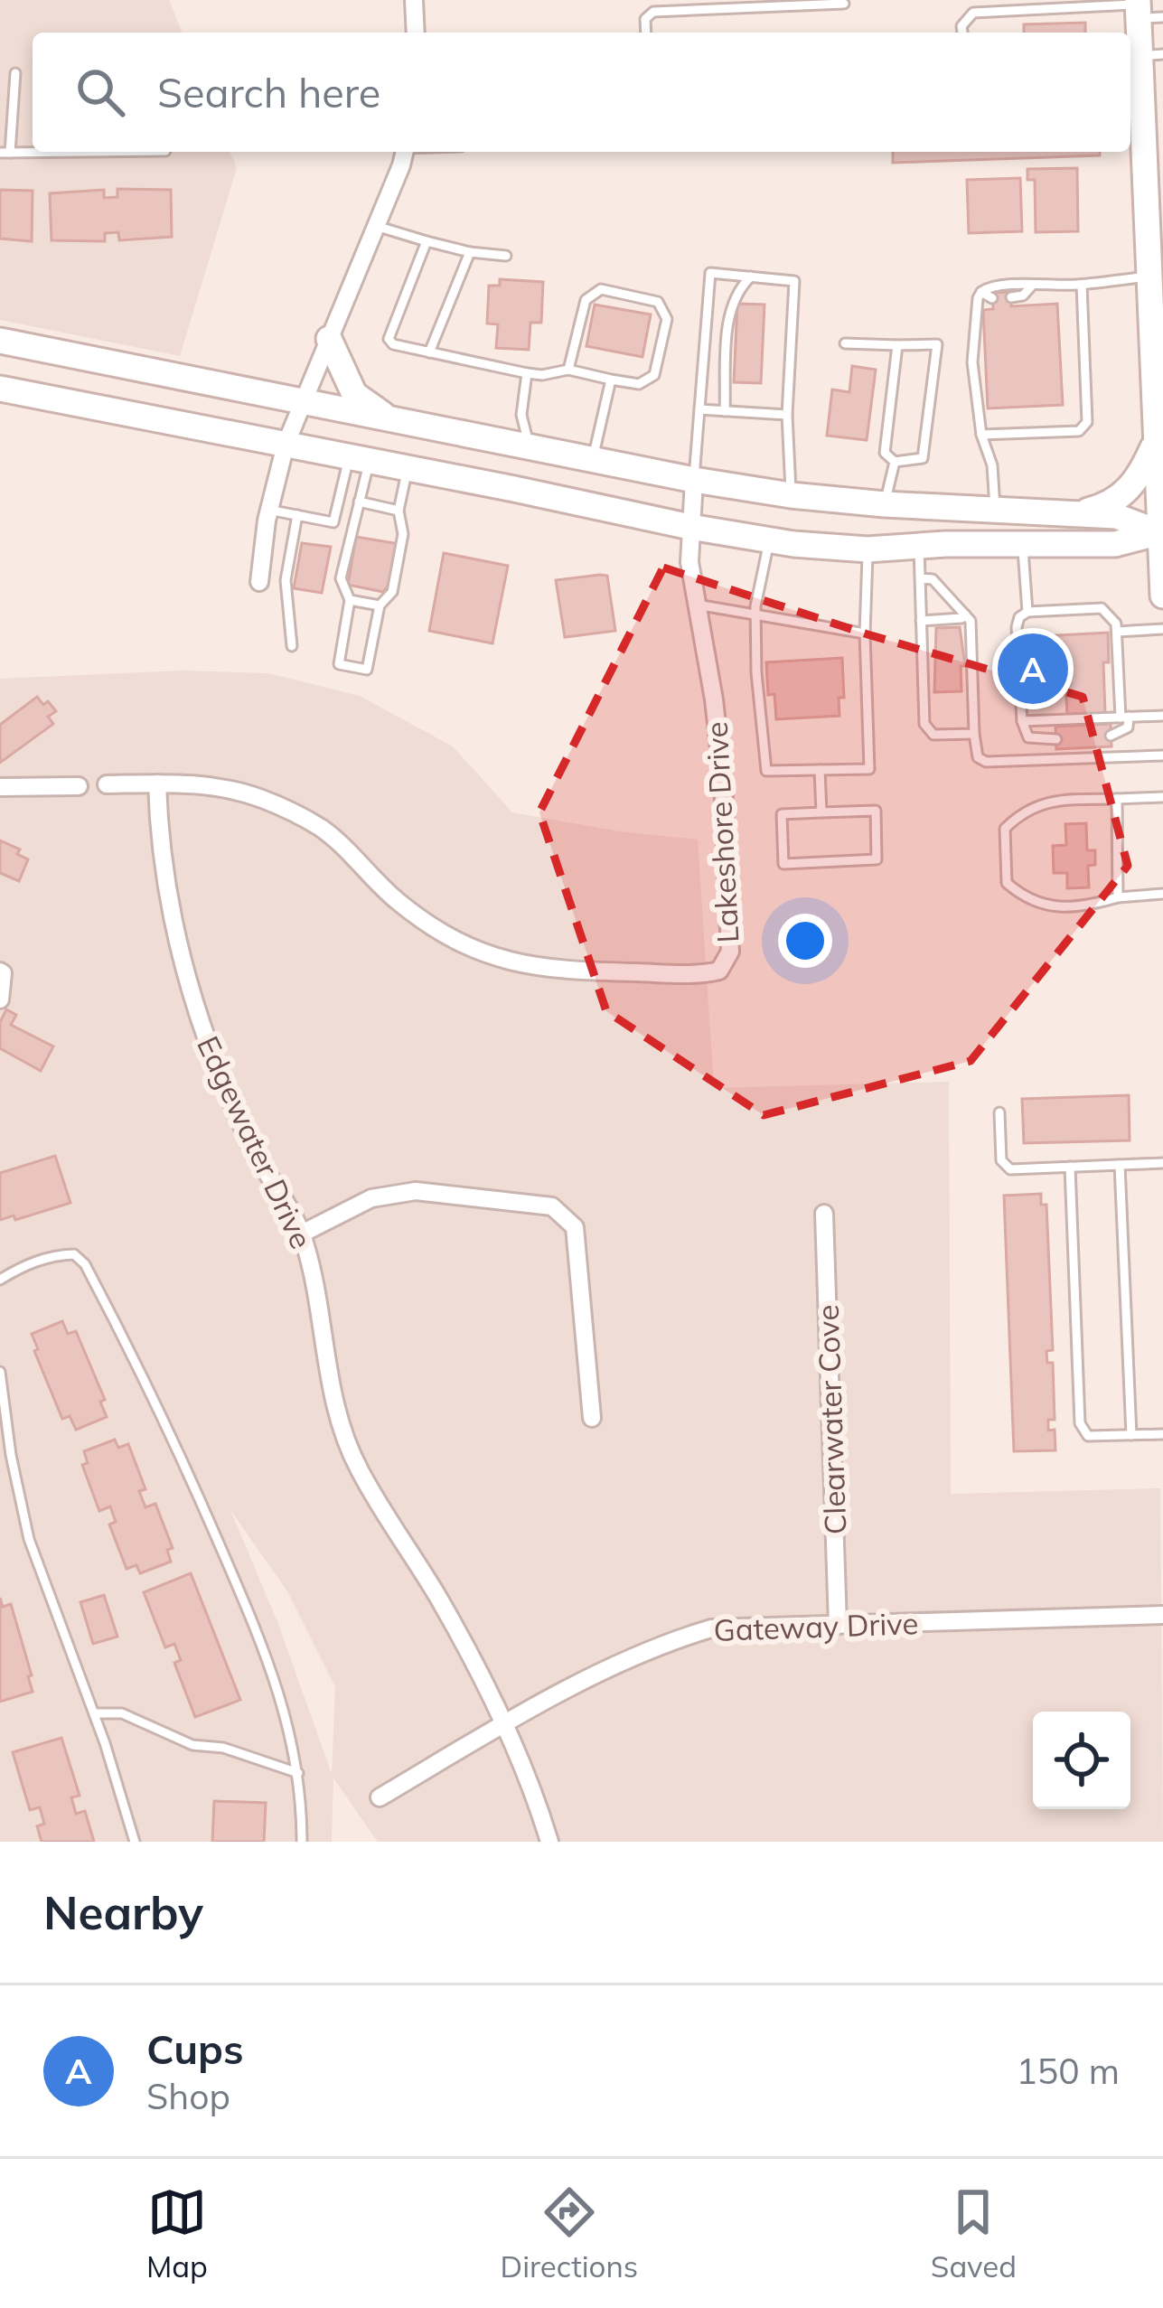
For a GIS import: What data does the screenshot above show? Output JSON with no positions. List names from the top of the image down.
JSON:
{
  "streets": {
    "street": [
      "Lakeshore Drive",
      "Edgewater Drive",
      "Clearwater Cove",
      "Gateway Drive"
    ]
  },
  "crossings": [
    ["Lakeshore Drive", "Edgewater Drive"],
    ["Edgewater Drive", "Gateway Drive"],
    ["Clearwater Cove", "Gateway Drive"]
  ],
  "page": {
    "search": "Search here",
    "pins": "A",
    "heading": "Nearby",
    "list": [
      {
        "mark": "A",
        "name": "Cups",
        "note": "Shop",
        "value": "150 m"
      }
    ],
    "nav": ["Map", "Directions", "Saved"]
  }
}
